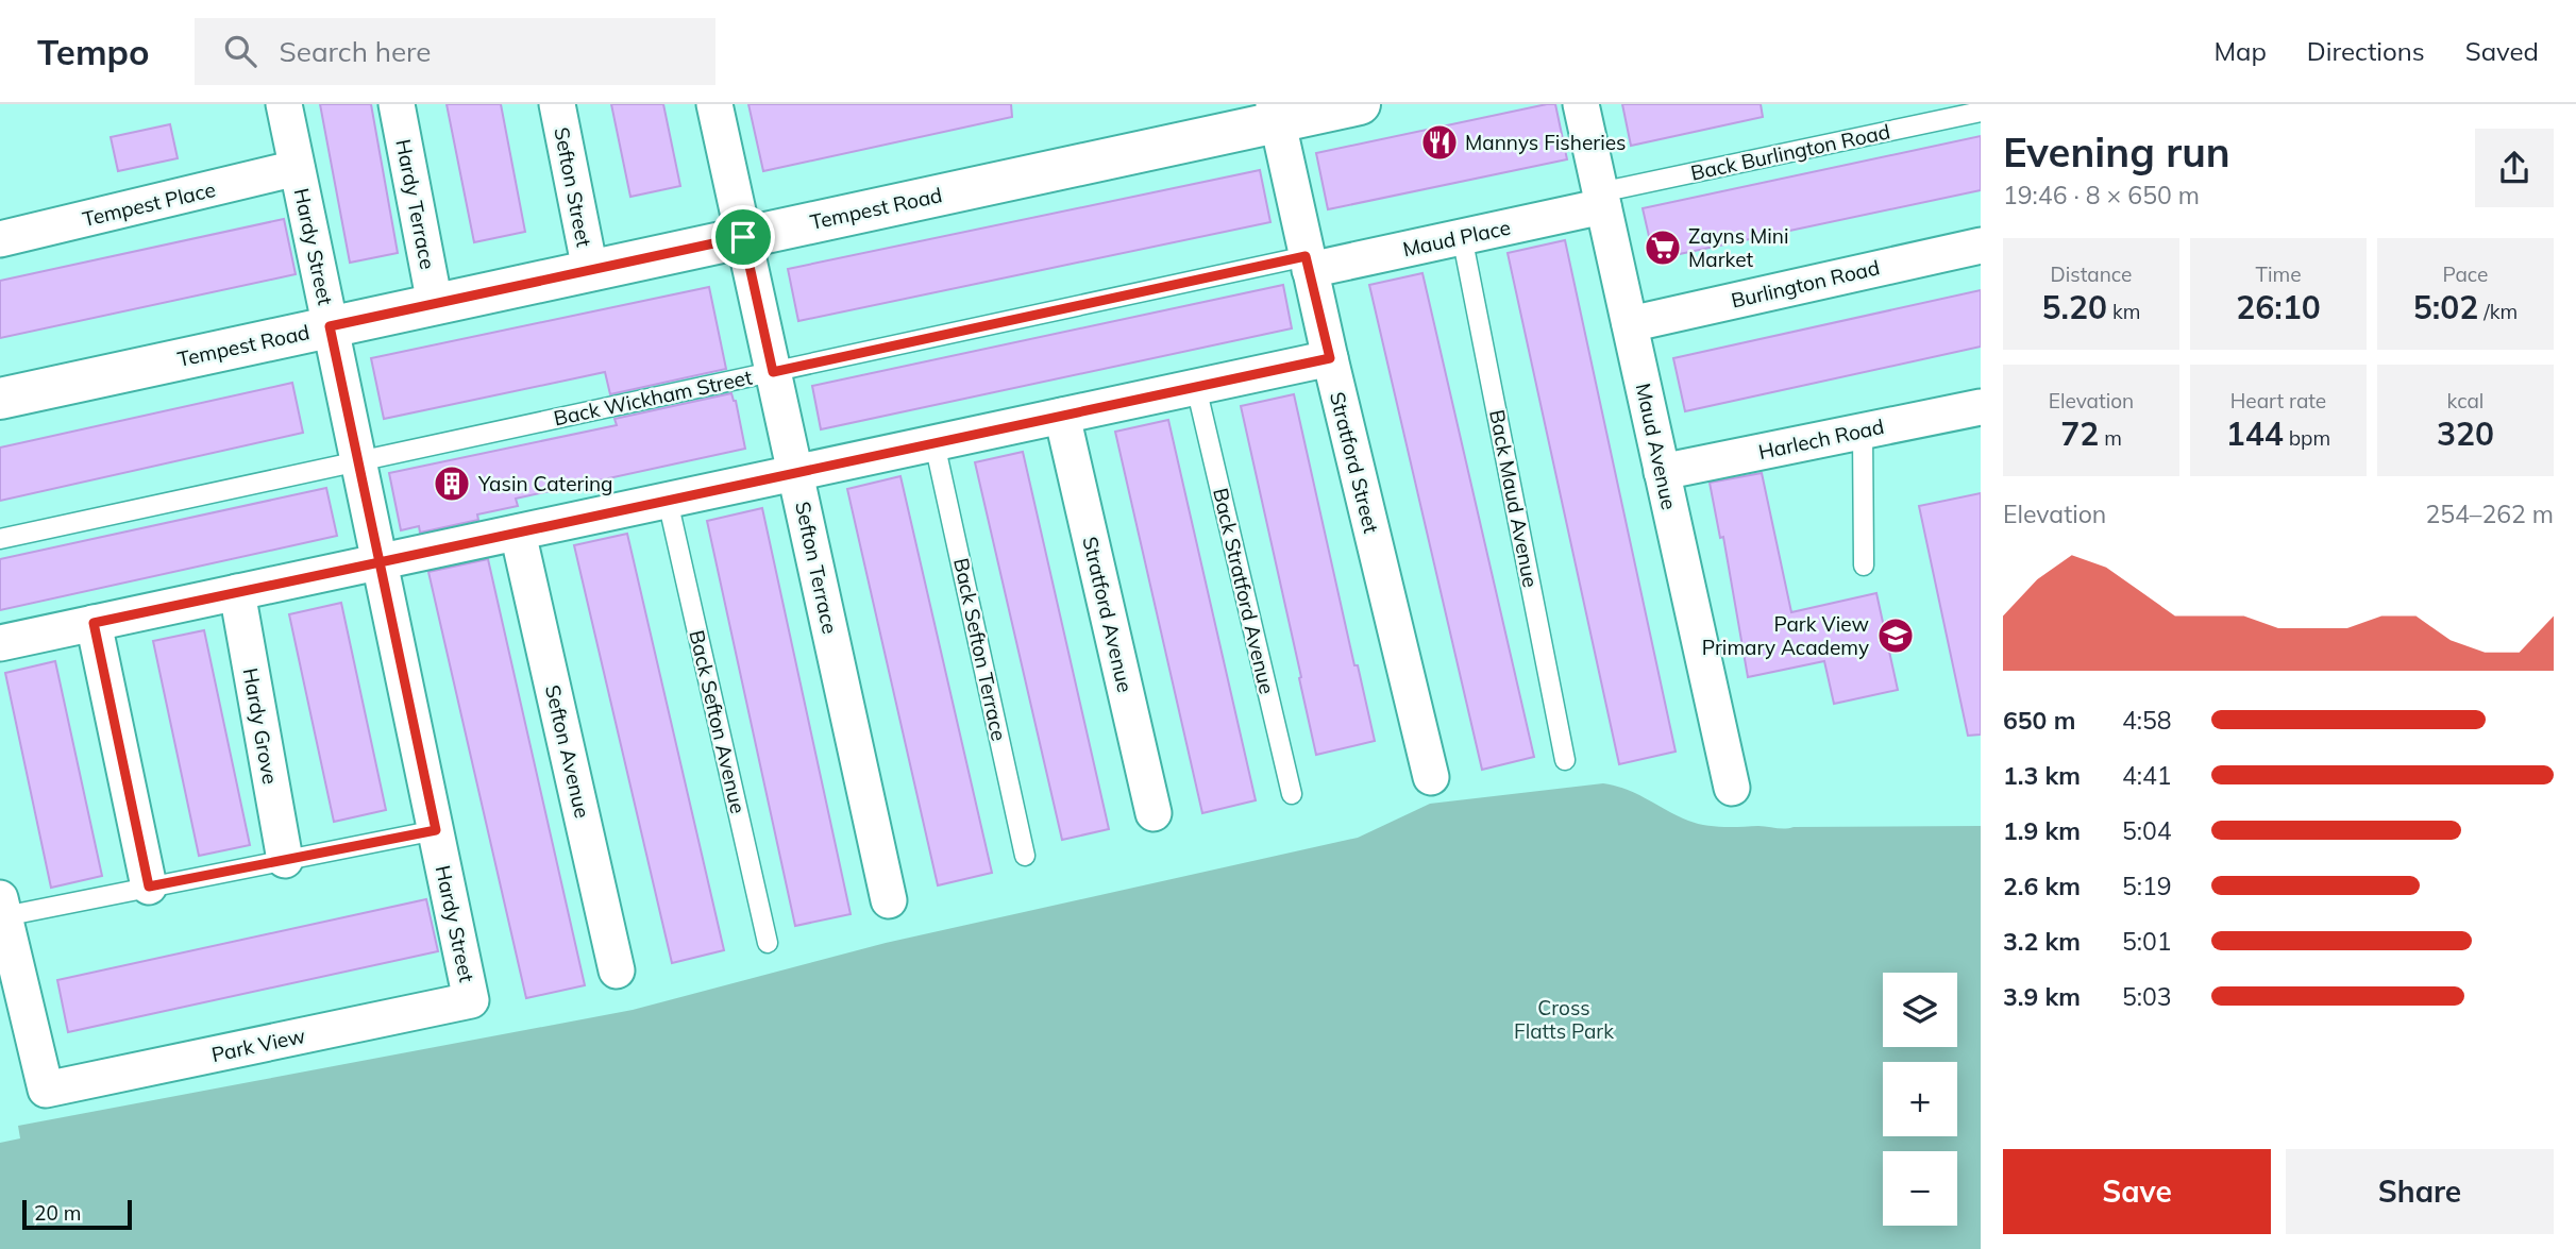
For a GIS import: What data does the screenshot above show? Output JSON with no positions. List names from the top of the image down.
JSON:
{
  "streets": {
    "street": [
      "Sefton Street",
      "Tempest Place",
      "Hardy Terrace",
      "Tempest Road",
      "Maud Place",
      "Hardy Street",
      "Burlington Road",
      "Harlech Road",
      "Maud Avenue",
      "Stratford Street",
      "Sefton Terrace",
      "Stratford Avenue",
      "Hardy Grove",
      "Sefton Avenue",
      "Park View"
    ],
    "lane": [
      "Back Burlington Road",
      "Back Wickham Street",
      "Back Maud Avenue",
      "Back Stratford Avenue",
      "Back Sefton Terrace",
      "Back Sefton Avenue"
    ]
  },
  "crossings": [
    ["Back Burlington Road", "Maud Place"],
    ["Back Burlington Road", "Maud Avenue"],
    ["Sefton Street", "Tempest Road"],
    ["Tempest Place", "Hardy Street"],
    ["Hardy Terrace", "Tempest Road"],
    ["Tempest Road", "Hardy Street"],
    ["Tempest Road", "Stratford Street"],
    ["Tempest Road", "Sefton Terrace"],
    ["Maud Place", "Back Wickham Street"],
    ["Maud Place", "Maud Avenue"],
    ["Maud Place", "Stratford Street"],
    ["Maud Place", "Back Maud Avenue"],
    ["Hardy Street", "Back Wickham Street"],
    ["Hardy Street", "Park View"],
    ["Burlington Road", "Maud Avenue"],
    ["Back Wickham Street", "Stratford Street"],
    ["Back Wickham Street", "Sefton Terrace"],
    ["Harlech Road", "Maud Avenue"]
  ],
  "parks": ["Cross Flatts Park"],
  "places": {
    "restaurant": ["Mannys Fisheries"],
    "supermarket": ["Zayns Mini Market"],
    "building": ["Yasin Catering"],
    "school or university": ["Park View Primary Academy"]
  },
  "scale_bar": "20 m",
  "page": {
    "header": "Tempo",
    "search": "Search here",
    "nav": ["Map", "Directions", "Saved"],
    "heading": ["Evening run", "19:46 · 8 × 650 m"],
    "stats": [
      ["Distance", "5.20 km"],
      ["Time", "26:10"],
      ["Pace", "5:02 /km"],
      ["Elevation", "72 m"],
      ["Heart rate", "144 bpm"],
      ["kcal", "320"]
    ],
    "chart": ["Elevation", "254–262 m"],
    "list": [
      {
        "name": "650 m",
        "note": "4:58"
      },
      {
        "name": "1.3 km",
        "note": "4:41"
      },
      {
        "name": "1.9 km",
        "note": "5:04"
      },
      {
        "name": "2.6 km",
        "note": "5:19"
      },
      {
        "name": "3.2 km",
        "note": "5:01"
      },
      {
        "name": "3.9 km",
        "note": "5:03"
      }
    ],
    "map_buttons": ["+", "−"],
    "buttons": ["Save", "Share"],
    "scale": "20 m"
  }
}
